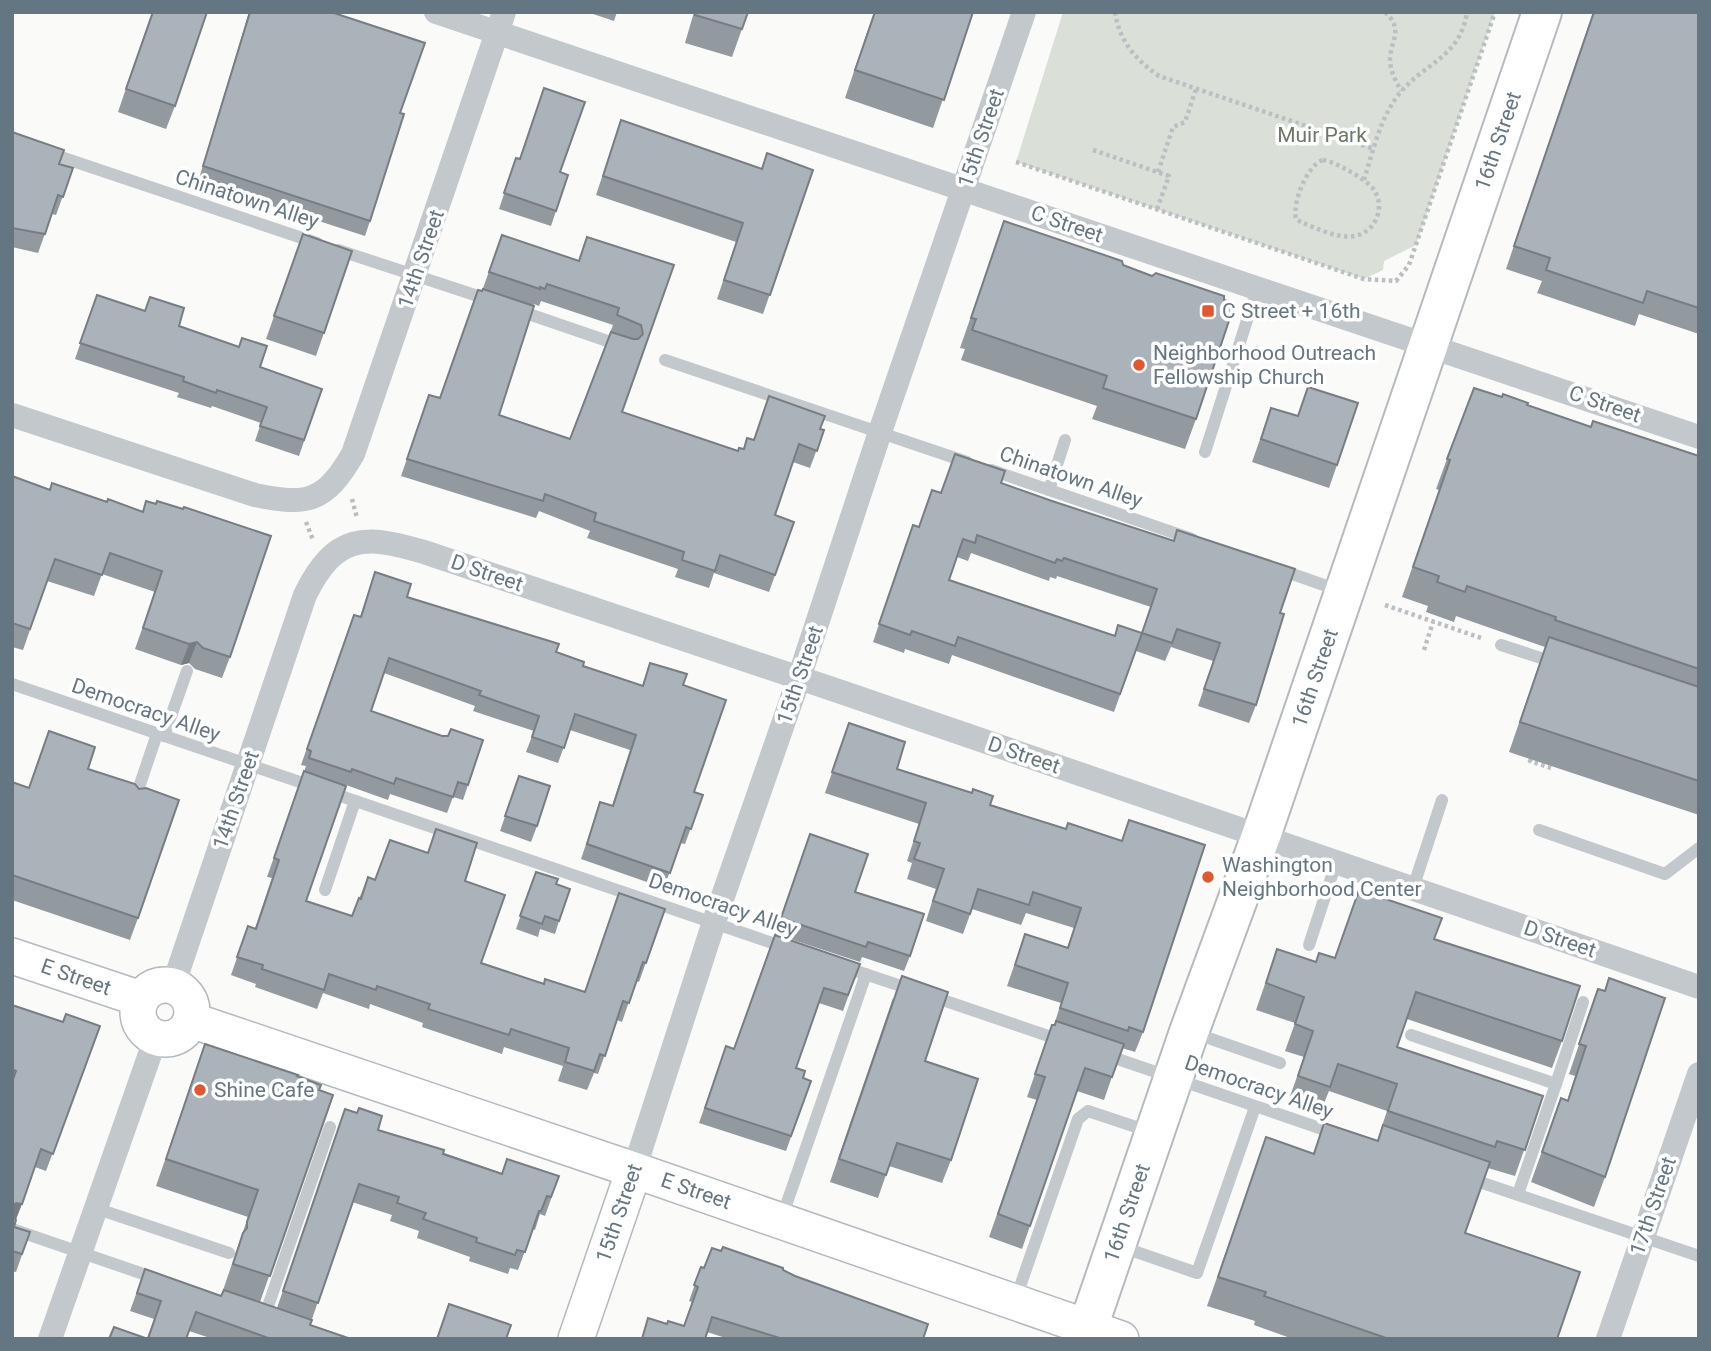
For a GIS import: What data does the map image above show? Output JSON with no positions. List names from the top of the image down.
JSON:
{
  "streets": {
    "main road": ["16th Street"],
    "street": [
      "15th Street",
      "C Street",
      "14th Street",
      "D Street",
      "E Street",
      "17th Street"
    ],
    "lane": ["Chinatown Alley", "Democracy Alley"]
  },
  "crossings": [
    ["15th Street", "Chinatown Alley"],
    ["15th Street", "C Street"],
    ["15th Street", "D Street"],
    ["15th Street", "Democracy Alley"],
    ["15th Street", "E Street"],
    ["16th Street", "C Street"],
    ["16th Street", "D Street"],
    ["16th Street", "Democracy Alley"],
    ["16th Street", "E Street"],
    ["Chinatown Alley", "14th Street"],
    ["C Street", "14th Street"],
    ["14th Street", "D Street"],
    ["14th Street", "Democracy Alley"],
    ["14th Street", "E Street"]
  ],
  "parks": ["Muir Park"],
  "places": {
    "transit": ["C Street + 16th"],
    "other": ["Neighborhood Outreach Fellowship Church", "Washington Neighborhood Center", "Shine Cafe"]
  }
}
